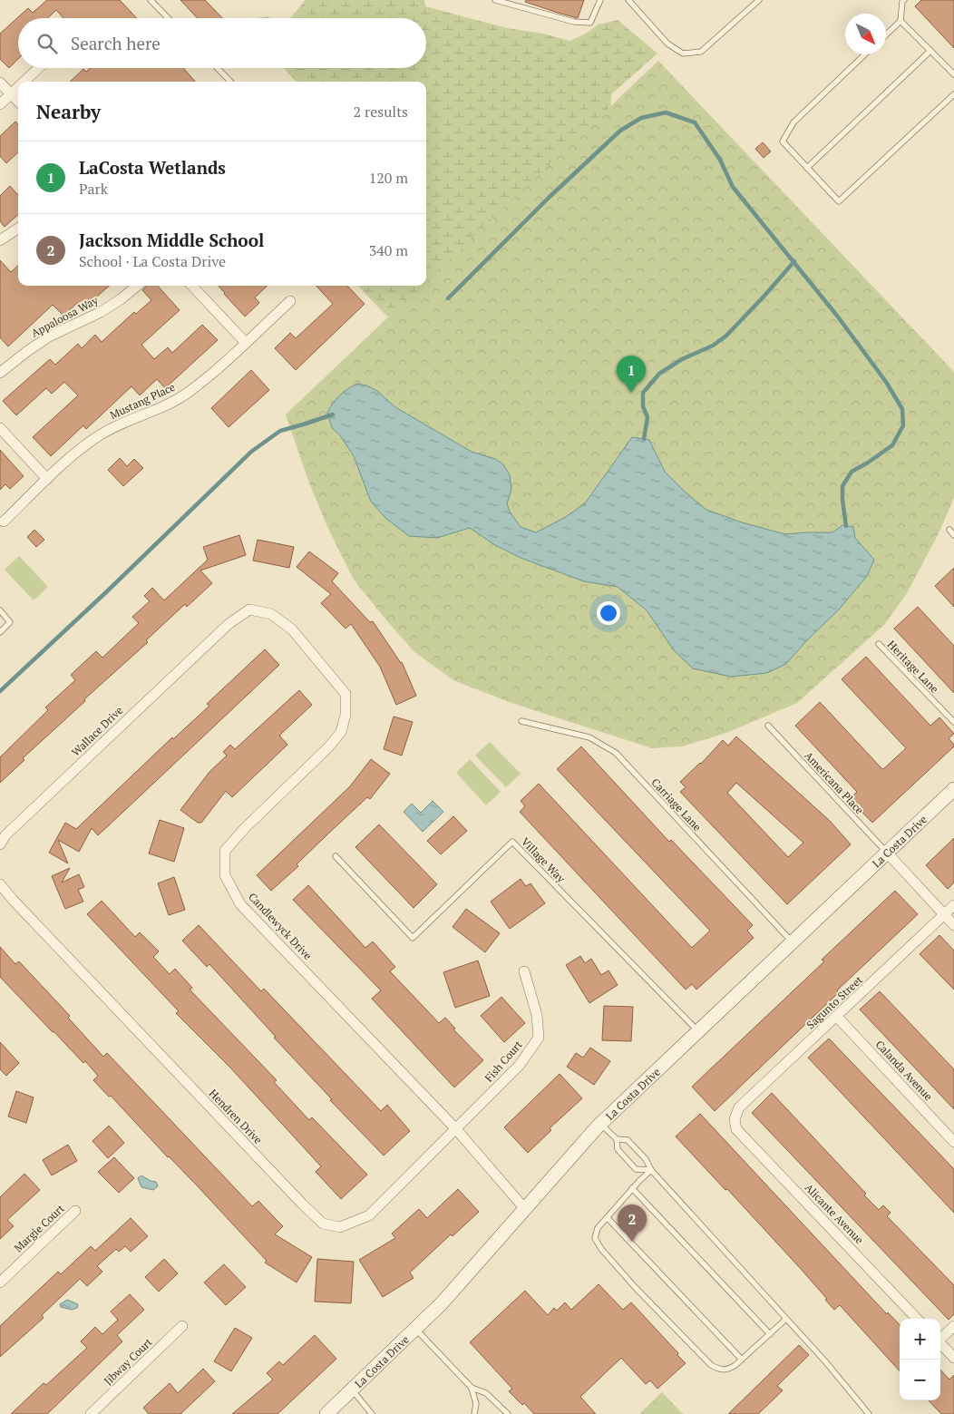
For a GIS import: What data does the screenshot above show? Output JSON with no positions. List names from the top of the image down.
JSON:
{
  "streets": {
    "street": [
      "Appaloosa Way",
      "Mustang Place",
      "Wallace Drive",
      "La Costa Drive",
      "Candlewyck Drive",
      "Sagunto Street",
      "Fish Court",
      "Calanda Avenue",
      "Hendren Drive",
      "Alicante Avenue",
      "Margie Court",
      "Jibway Court"
    ],
    "lane": [
      "Heritage Lane",
      "Americana Place",
      "Carriage Lane",
      "Village Way"
    ]
  },
  "crossings": [
    ["Wallace Drive", "Candlewyck Drive"],
    ["Americana Place", "La Costa Drive"],
    ["Carriage Lane", "La Costa Drive"],
    ["La Costa Drive", "Village Way"],
    ["La Costa Drive", "Candlewyck Drive"],
    ["Candlewyck Drive", "Fish Court"],
    ["Candlewyck Drive", "Hendren Drive"],
    ["Sagunto Street", "Calanda Avenue"],
    ["Sagunto Street", "Alicante Avenue"],
    ["Fish Court", "Hendren Drive"]
  ],
  "north": "bottom right",
  "page": {
    "search": "Search here",
    "heading": ["Nearby", "2 results"],
    "list": [
      {
        "mark": "1",
        "name": "LaCosta Wetlands",
        "note": "Park",
        "value": "120 m"
      },
      {
        "mark": "2",
        "name": "Jackson Middle School",
        "note": "School · La Costa Drive",
        "value": "340 m"
      }
    ],
    "pins": ["1", "2"],
    "map_buttons": ["+", "−"]
  }
}
